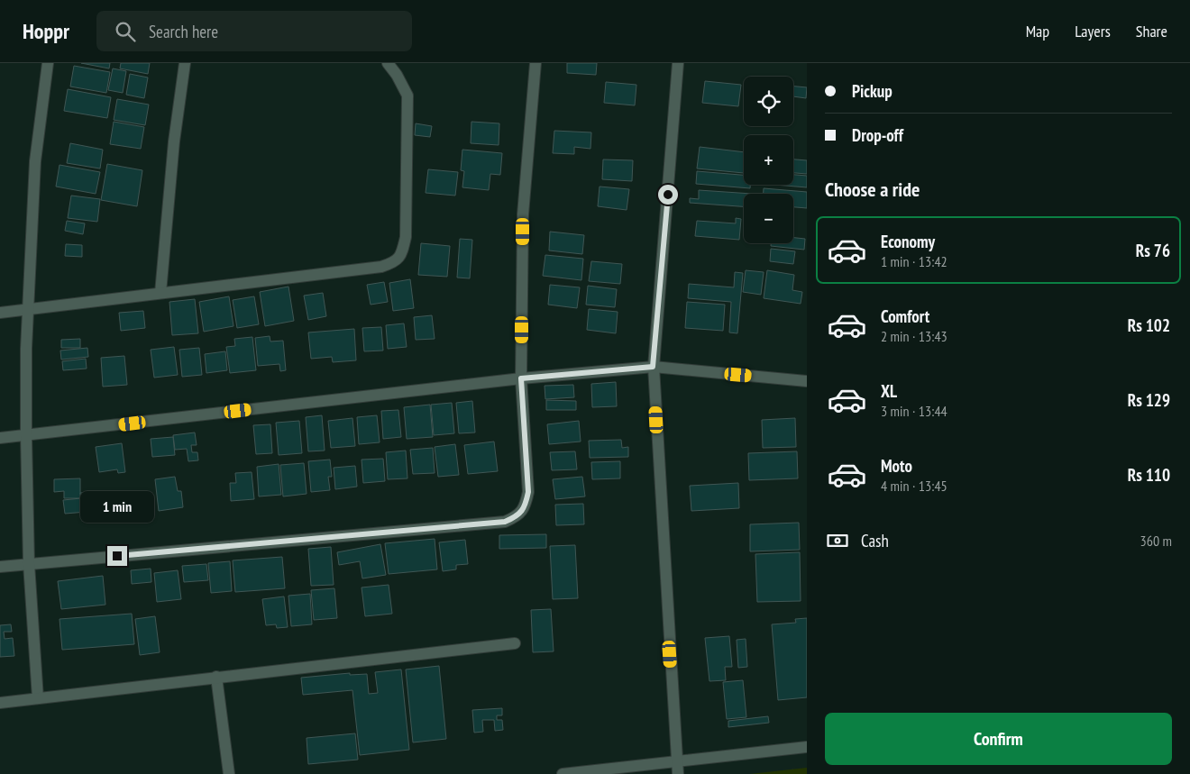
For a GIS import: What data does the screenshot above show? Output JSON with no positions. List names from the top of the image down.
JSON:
{
  "page": {
    "header": "Hoppr",
    "search": "Search here",
    "nav": ["Map", "Layers", "Share"],
    "banner": ["Pickup", "Drop-off"],
    "map_buttons": ["+", "−"],
    "heading": "Choose a ride",
    "list": [
      {
        "name": "Economy",
        "note": "1 min · 13:42",
        "value": "Rs 76"
      },
      {
        "name": "Comfort",
        "note": "2 min · 13:43",
        "value": "Rs 102"
      },
      {
        "name": "XL",
        "note": "3 min · 13:44",
        "value": "Rs 129"
      },
      {
        "name": "Moto",
        "note": "4 min · 13:45",
        "value": "Rs 110"
      }
    ],
    "bubble": "1 min",
    "pay": ["Cash", "360 m"],
    "buttons": "Confirm"
  }
}
